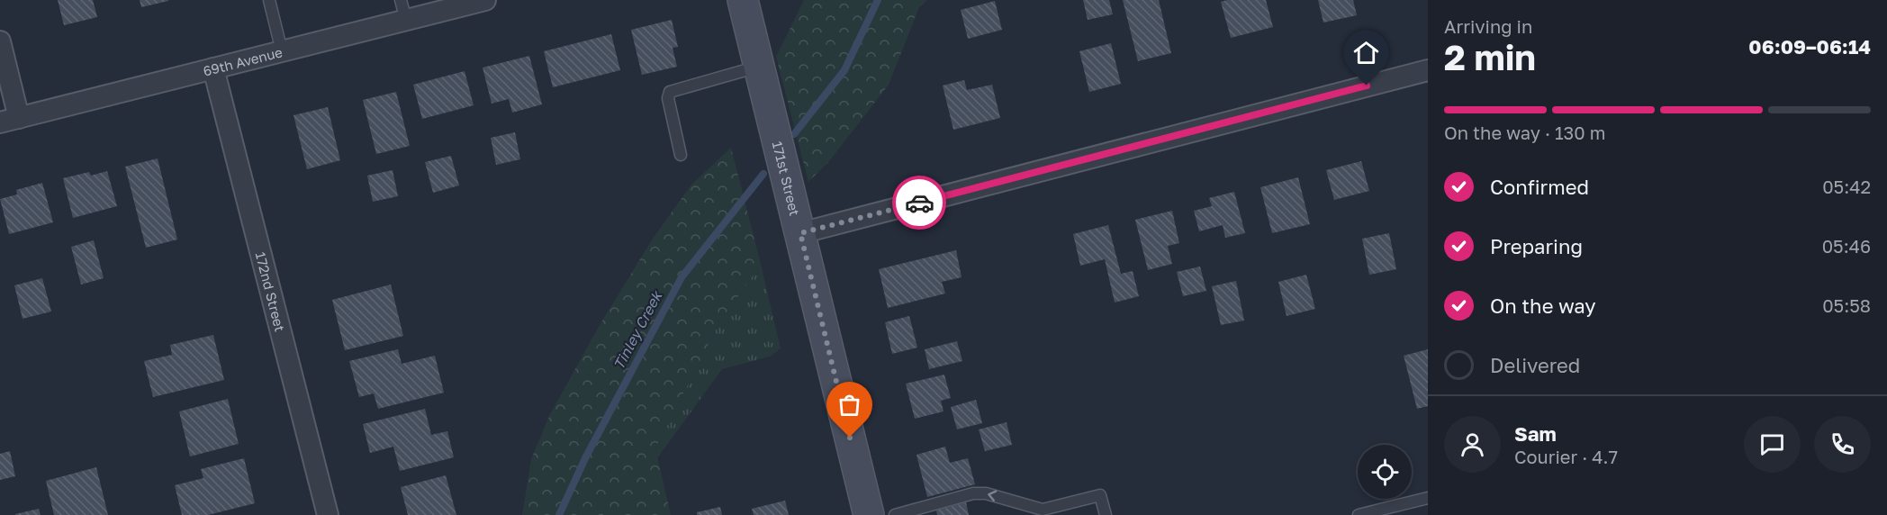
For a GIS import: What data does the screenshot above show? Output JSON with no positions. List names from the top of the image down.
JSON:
{
  "streets": {
    "street": ["69th Avenue", "171st Street", "172nd Street"]
  },
  "crossings": [
    ["69th Avenue", "172nd Street"]
  ],
  "water": ["Tinley Creek"],
  "page": {
    "heading": ["2 min", "Arriving in", "06:09–06:14"],
    "panel": ["Sam", "Courier · 4.7"],
    "bar": "On the way · 130 m",
    "list": [
      ["Confirmed", "05:42"],
      ["Preparing", "05:46"],
      ["On the way", "05:58"],
      "Delivered"
    ]
  }
}
